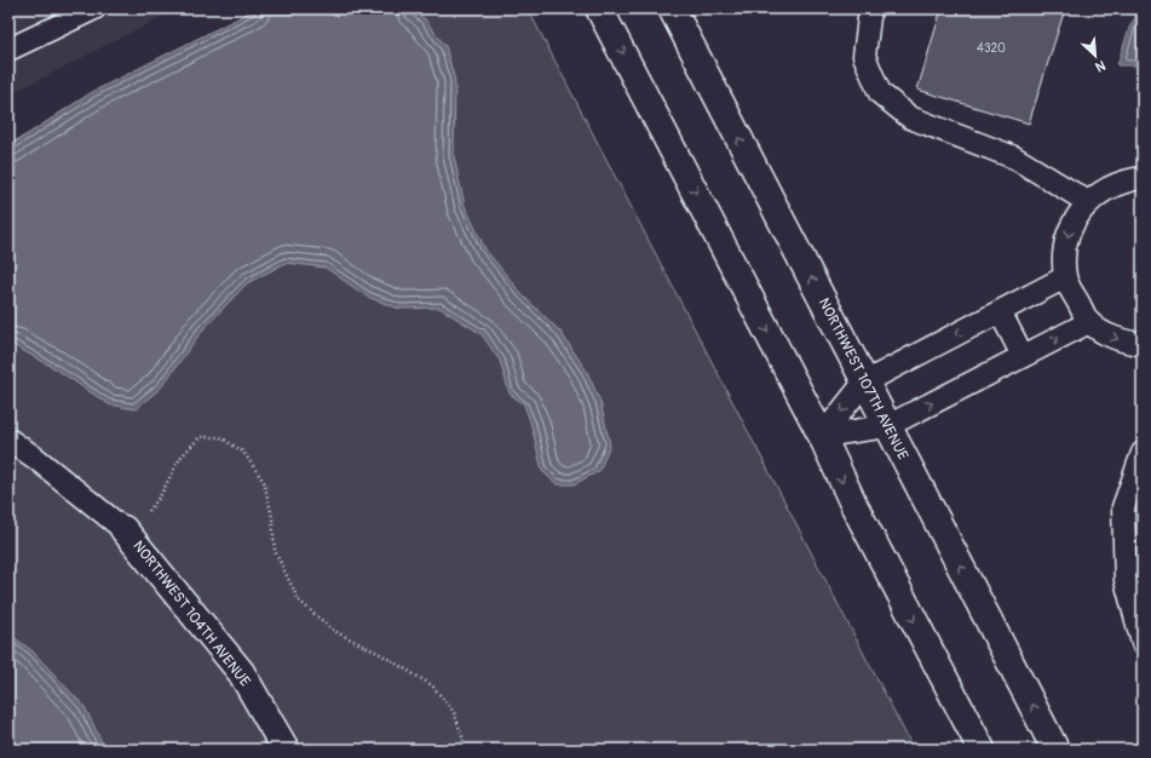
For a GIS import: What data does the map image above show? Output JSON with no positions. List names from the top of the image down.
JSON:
{
  "streets": {
    "main road": ["NORTHWEST 107TH AVENUE", "NORTHWEST 104TH AVENUE"]
  },
  "house_numbers": ["4320"],
  "north": "bottom right"
}
